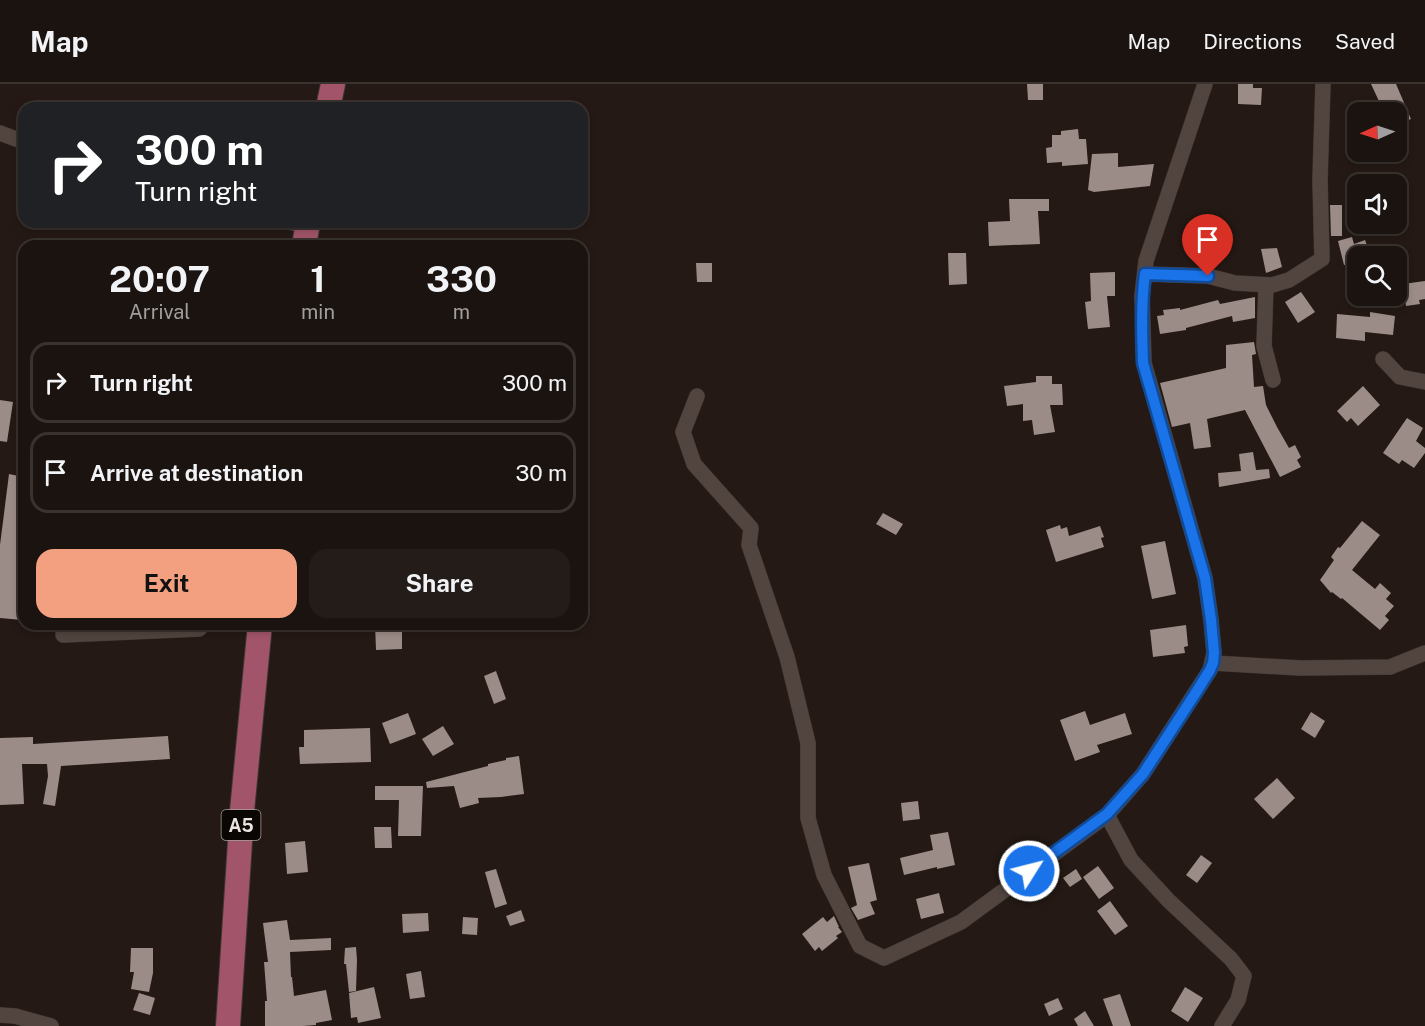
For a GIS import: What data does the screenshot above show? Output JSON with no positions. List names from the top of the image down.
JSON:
{
  "streets": {
    "main road": ["A5"]
  },
  "north": "left",
  "page": {
    "header": "Map",
    "nav": ["Map", "Directions", "Saved"],
    "turn": ["300 m", "Turn right"],
    "eta": [
      "20:07",
      "Arrival",
      "1",
      "min",
      "330",
      "m"
    ],
    "list": [
      {
        "name": "Turn right",
        "value": "300 m"
      },
      {
        "name": "Arrive at destination",
        "value": "30 m"
      }
    ],
    "buttons": ["Exit", "Share"]
  }
}
